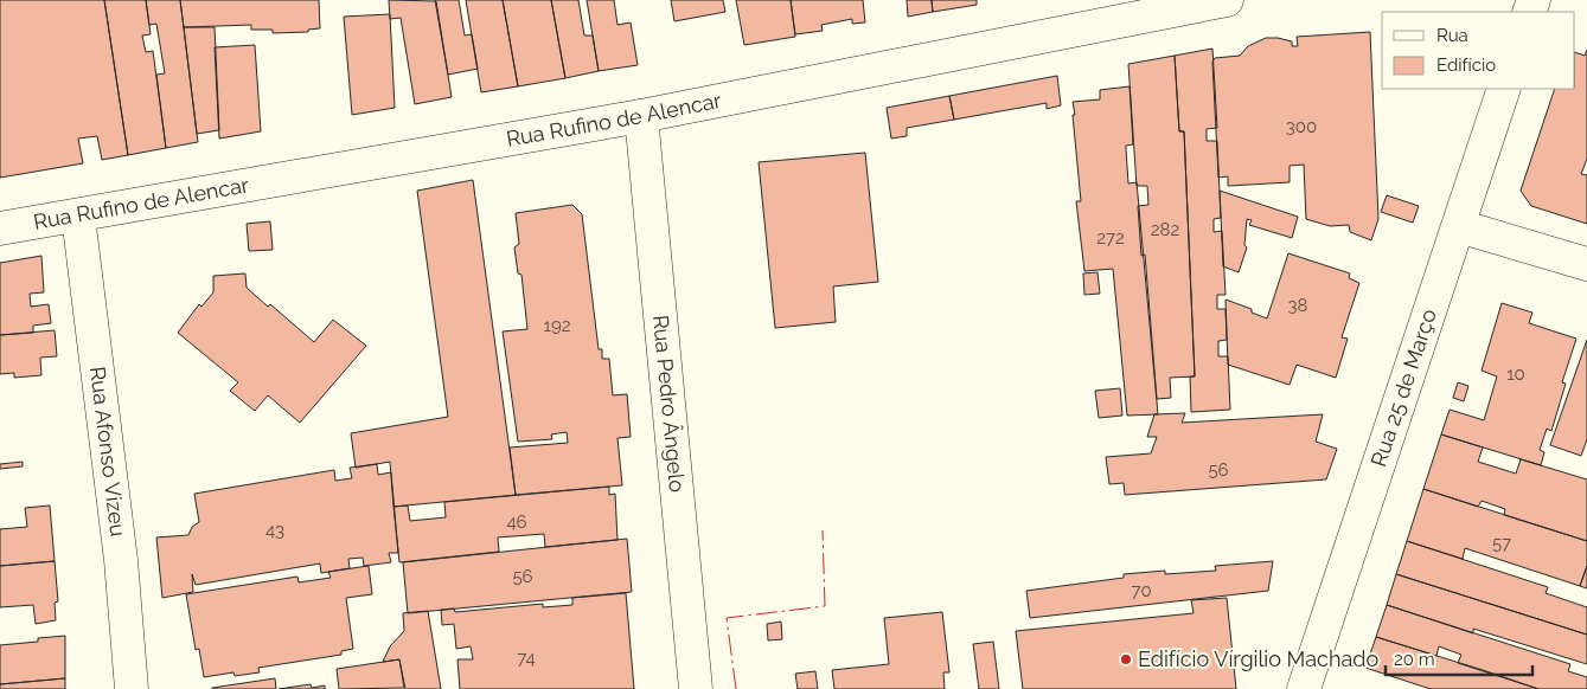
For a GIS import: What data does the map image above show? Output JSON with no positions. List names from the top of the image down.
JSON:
{
  "streets": {
    "street": [
      "Rua Rufino de Alencar",
      "Rua 25 de Março",
      "Rua Pedro Ângelo",
      "Rua Afonso Vizeu"
    ]
  },
  "crossings": [
    ["Rua Rufino de Alencar", "Rua Pedro Ângelo"],
    ["Rua Rufino de Alencar", "Rua Afonso Vizeu"]
  ],
  "places": ["Edifício Vírgilio Machado"],
  "house_numbers": [
    "300",
    "282",
    "272",
    "38",
    "192",
    "10",
    "56",
    "46",
    "43",
    "57",
    "56",
    "70",
    "74"
  ],
  "legend": ["Rua", "Edifício"],
  "scale_bar": "20 m"
}
